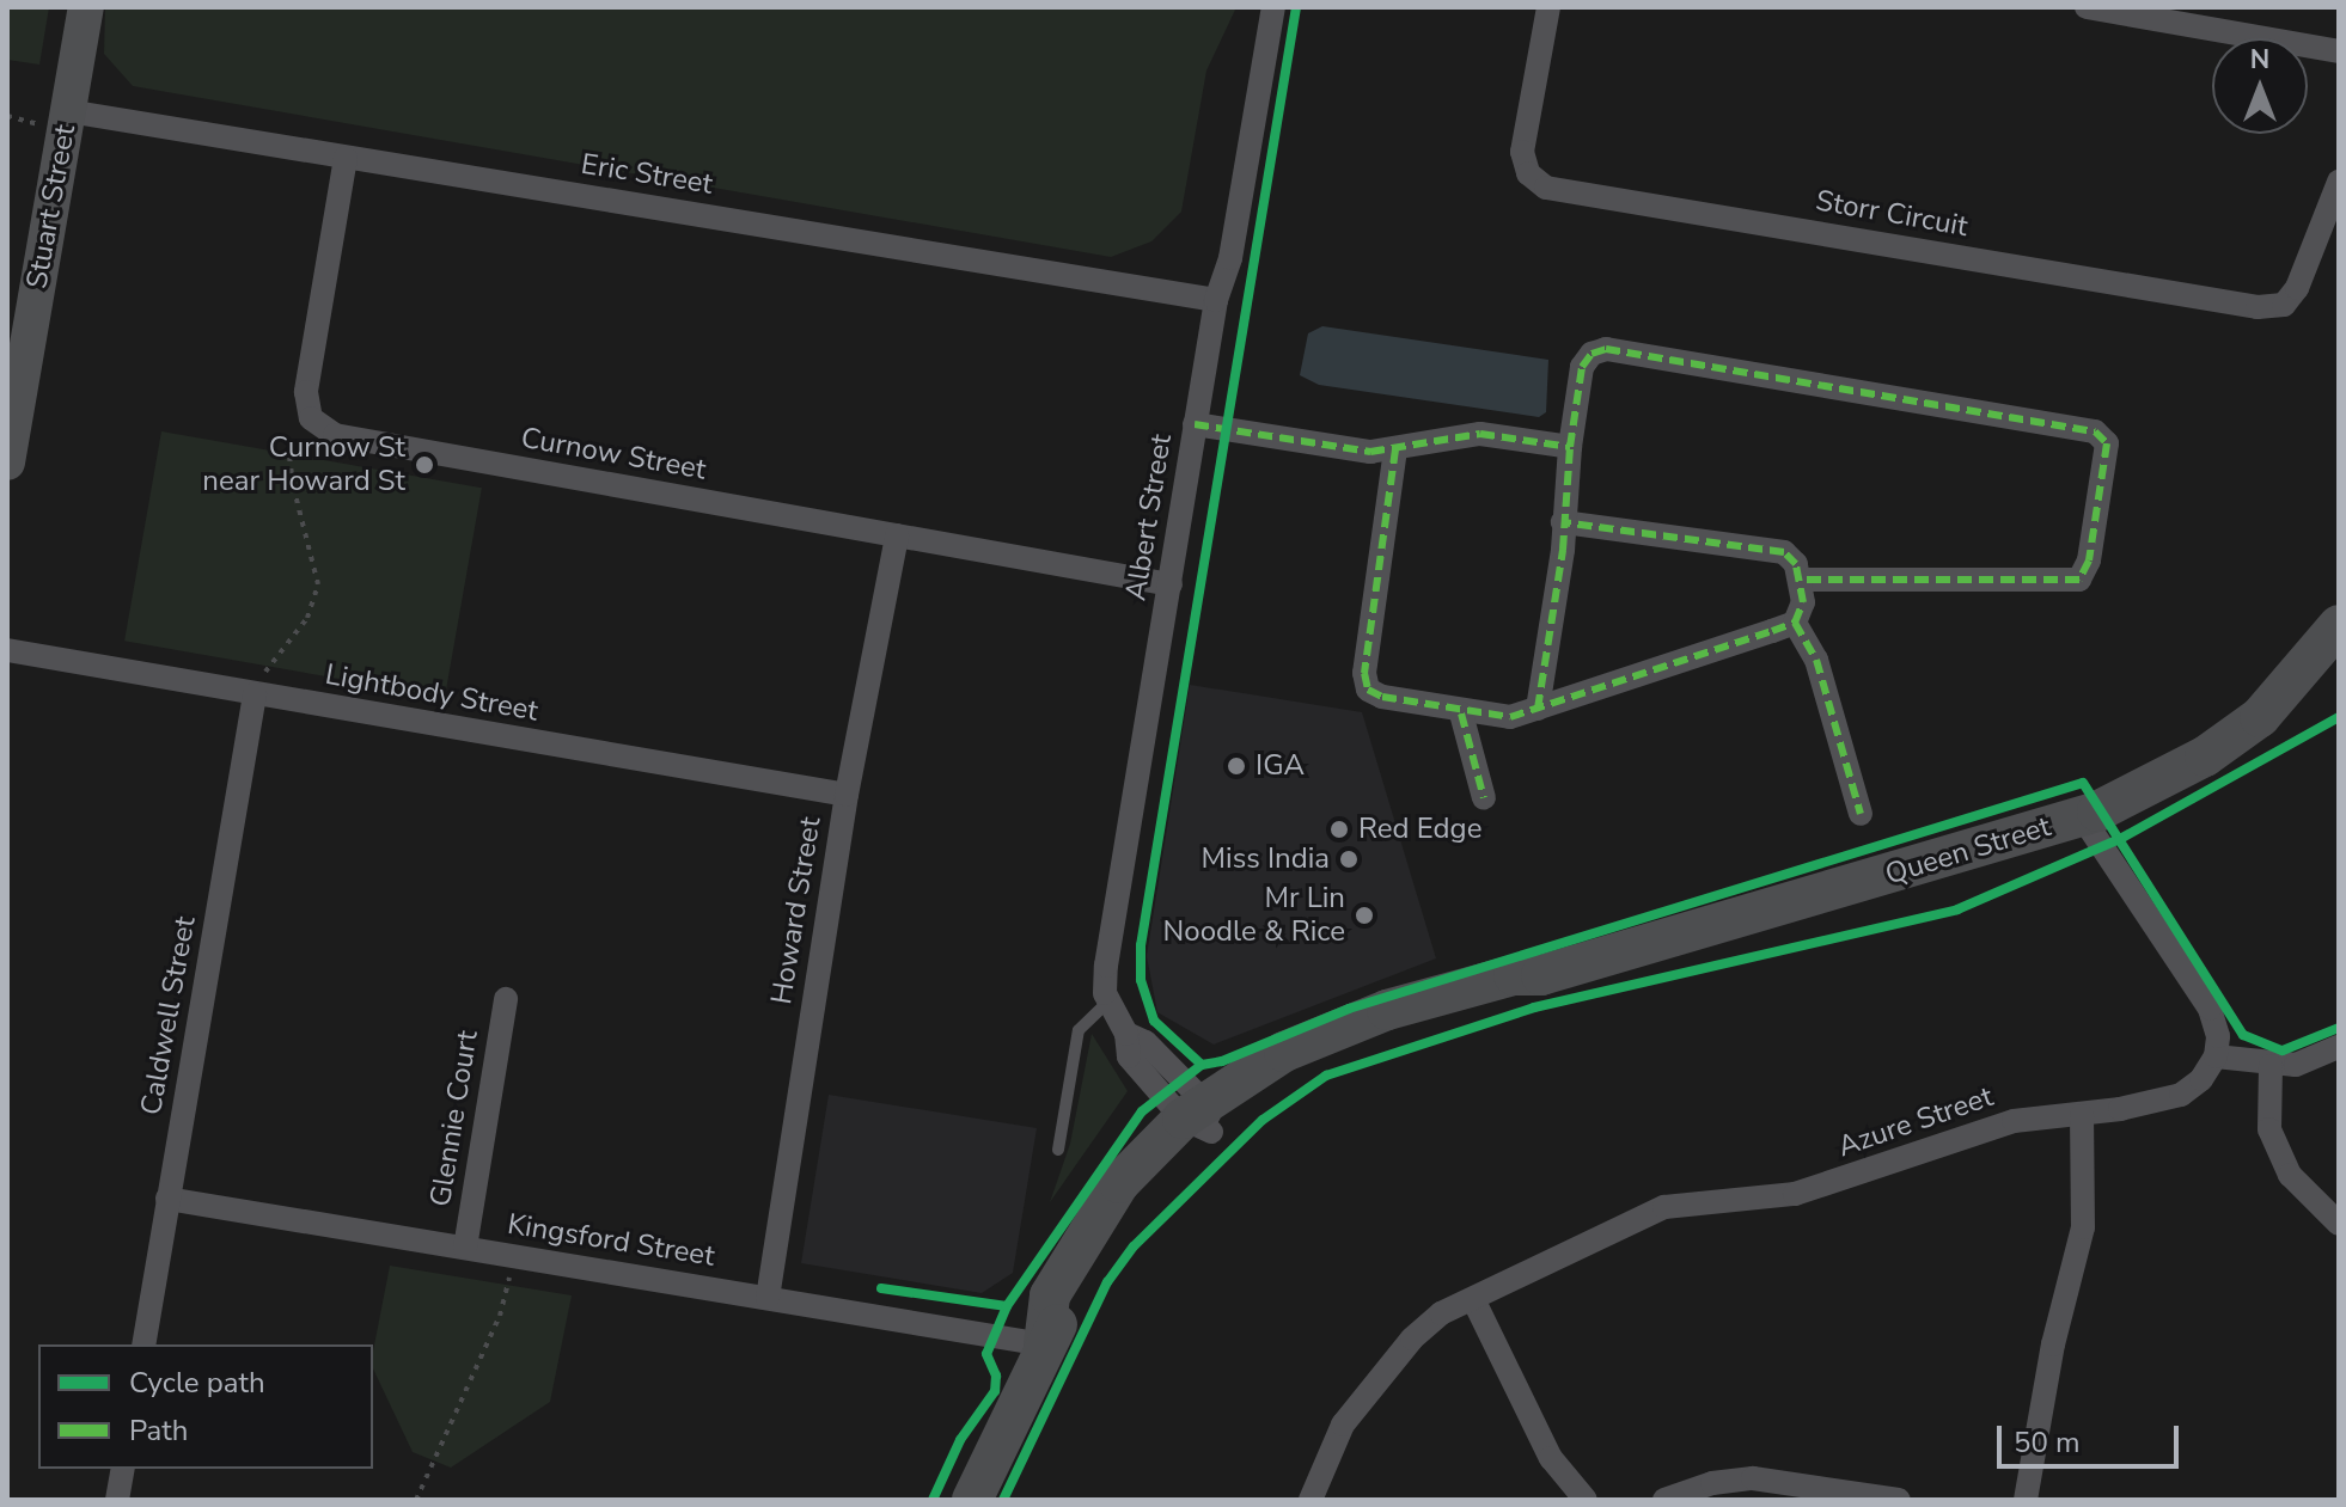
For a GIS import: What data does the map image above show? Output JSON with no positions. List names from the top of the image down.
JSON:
{
  "streets": {
    "main road": ["Queen Street"],
    "street": [
      "Eric Street",
      "Stuart Street",
      "Storr Circuit",
      "Curnow Street",
      "Albert Street",
      "Lightbody Street",
      "Howard Street",
      "Caldwell Street",
      "Glennie Court",
      "Azure Street",
      "Kingsford Street"
    ]
  },
  "crossings": [
    ["Eric Street", "Stuart Street"],
    ["Eric Street", "Albert Street"],
    ["Curnow Street", "Albert Street"],
    ["Curnow Street", "Howard Street"],
    ["Lightbody Street", "Howard Street"],
    ["Lightbody Street", "Caldwell Street"],
    ["Queen Street", "Kingsford Street"],
    ["Howard Street", "Kingsford Street"],
    ["Caldwell Street", "Kingsford Street"],
    ["Glennie Court", "Kingsford Street"]
  ],
  "places": [
    "Curnow St near Howard St",
    "IGA",
    "Red Edge",
    "Miss India",
    "Mr Lin Noodle & Rice"
  ],
  "legend": ["Cycle path", "Path"],
  "scale_bar": "50 m",
  "north": "top"
}
